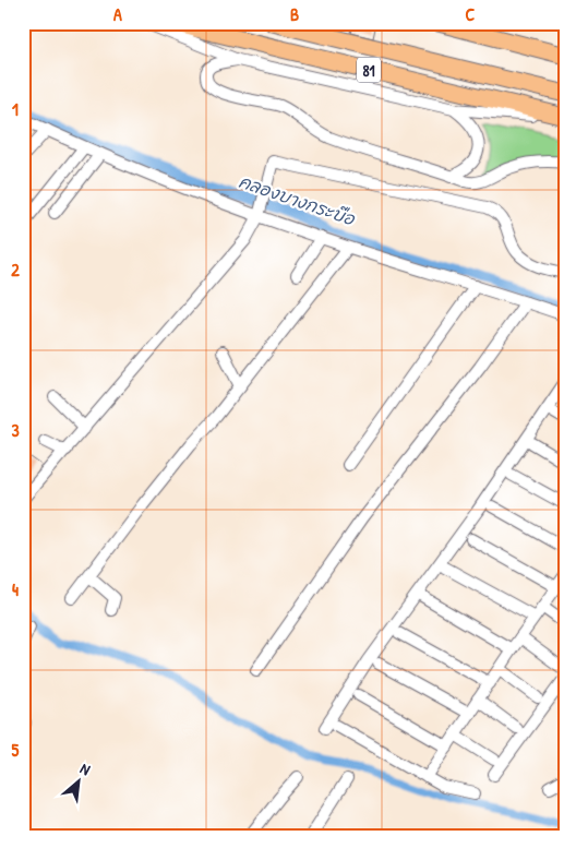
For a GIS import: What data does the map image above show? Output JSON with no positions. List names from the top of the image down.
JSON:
{
  "streets": {
    "highway": ["81"]
  },
  "water": ["คลองบางกระบือ"],
  "north": "top right",
  "grid": {
    "columns": ["A", "B", "C"],
    "rows": [
      "1",
      "2",
      "3",
      "4",
      "5"
    ]
  }
}
